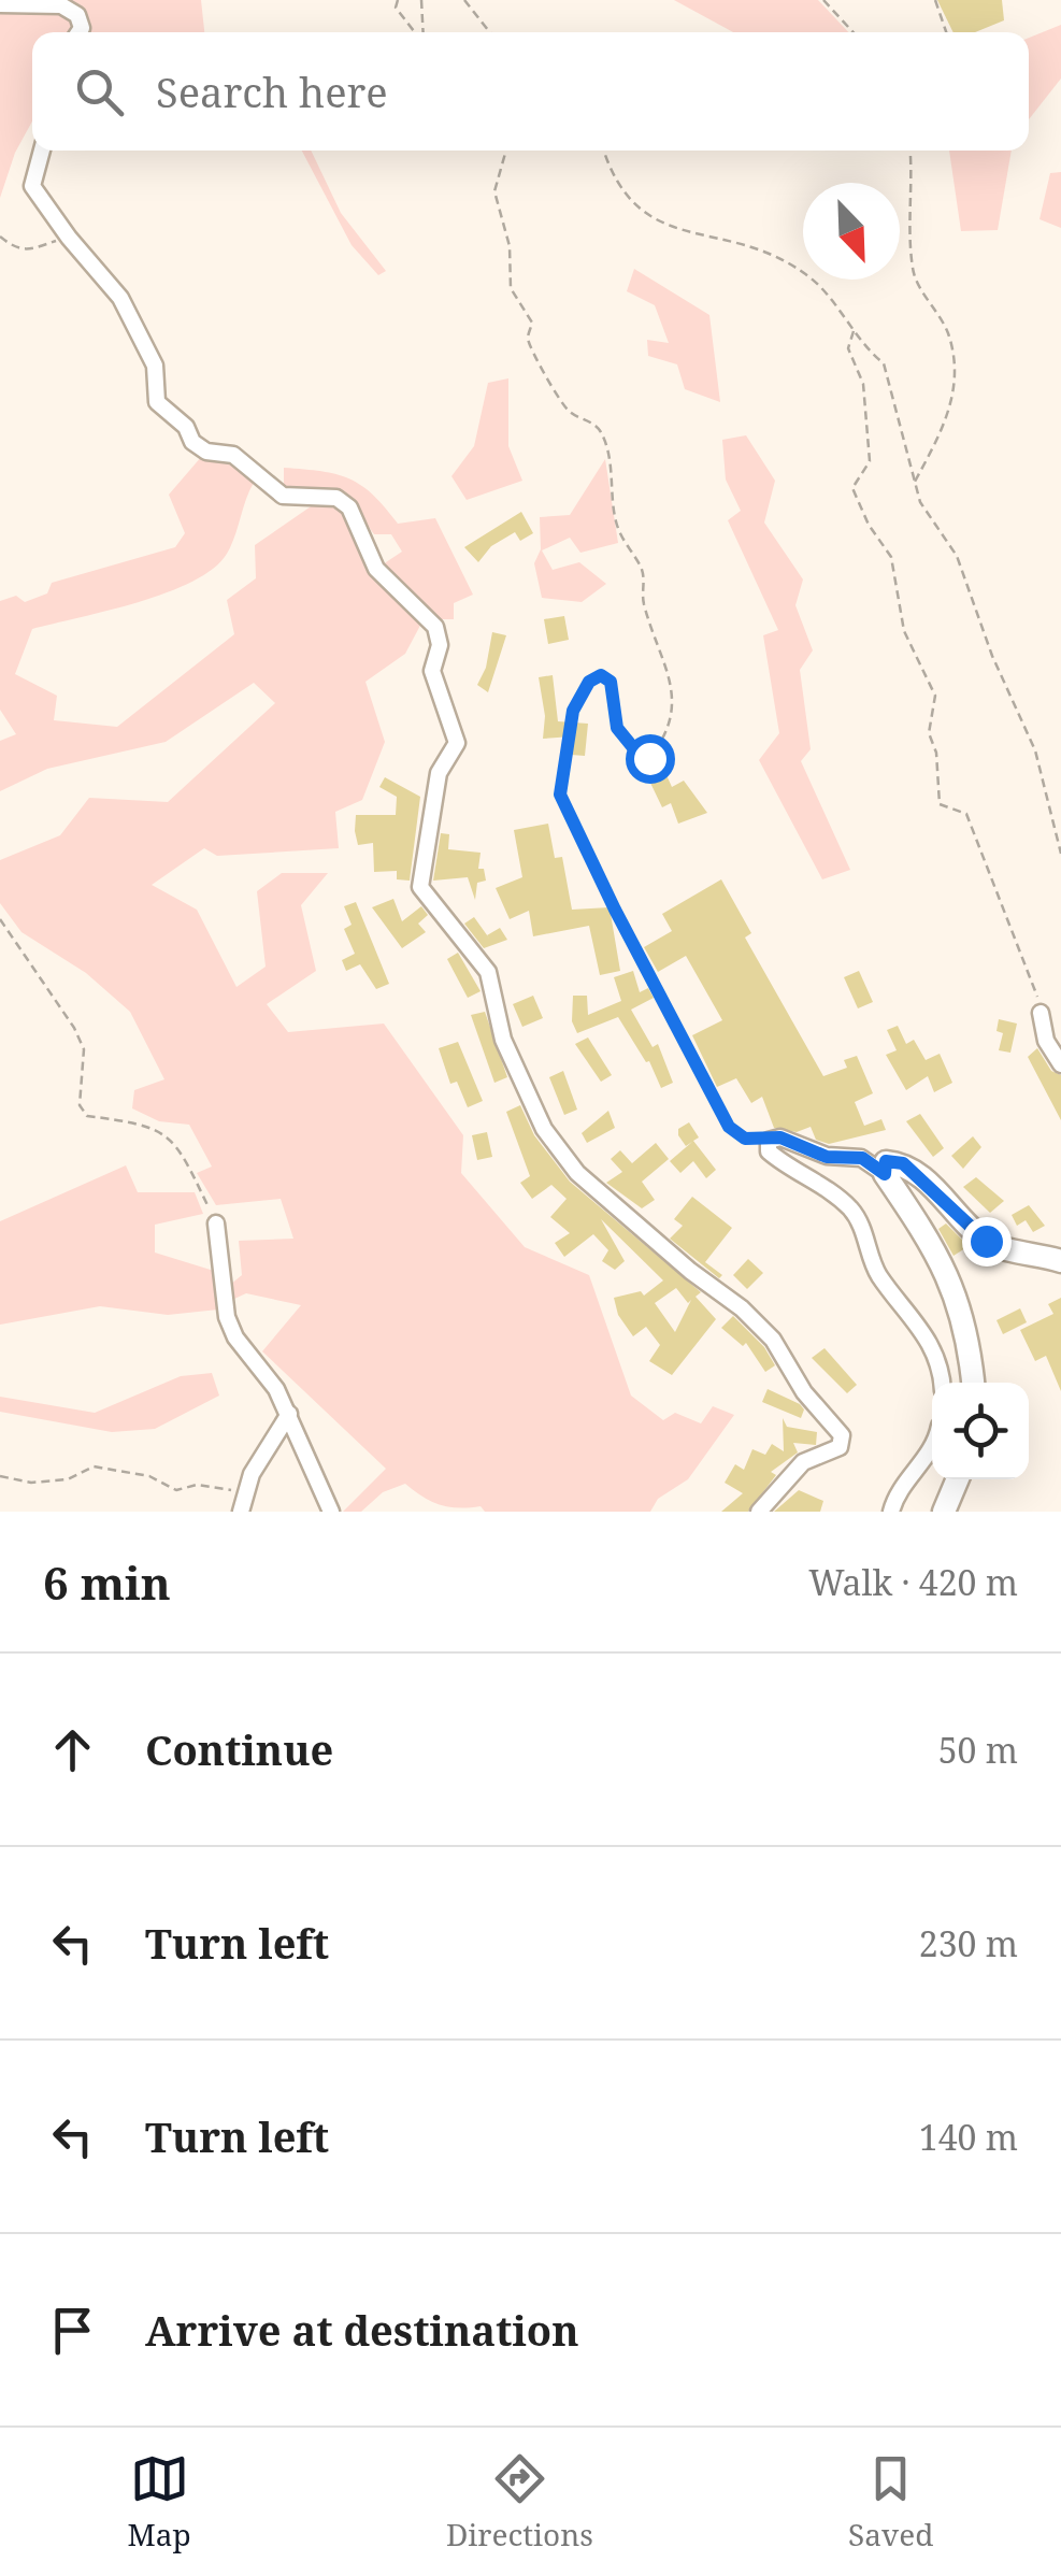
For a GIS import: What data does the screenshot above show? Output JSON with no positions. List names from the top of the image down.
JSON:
{
  "north": "bottom right",
  "page": {
    "search": "Search here",
    "heading": ["6 min", "Walk · 420 m"],
    "list": [
      ["Continue", "50 m"],
      ["Turn left", "230 m"],
      ["Turn left", "140 m"],
      "Arrive at destination"
    ],
    "nav": ["Map", "Directions", "Saved"]
  }
}
